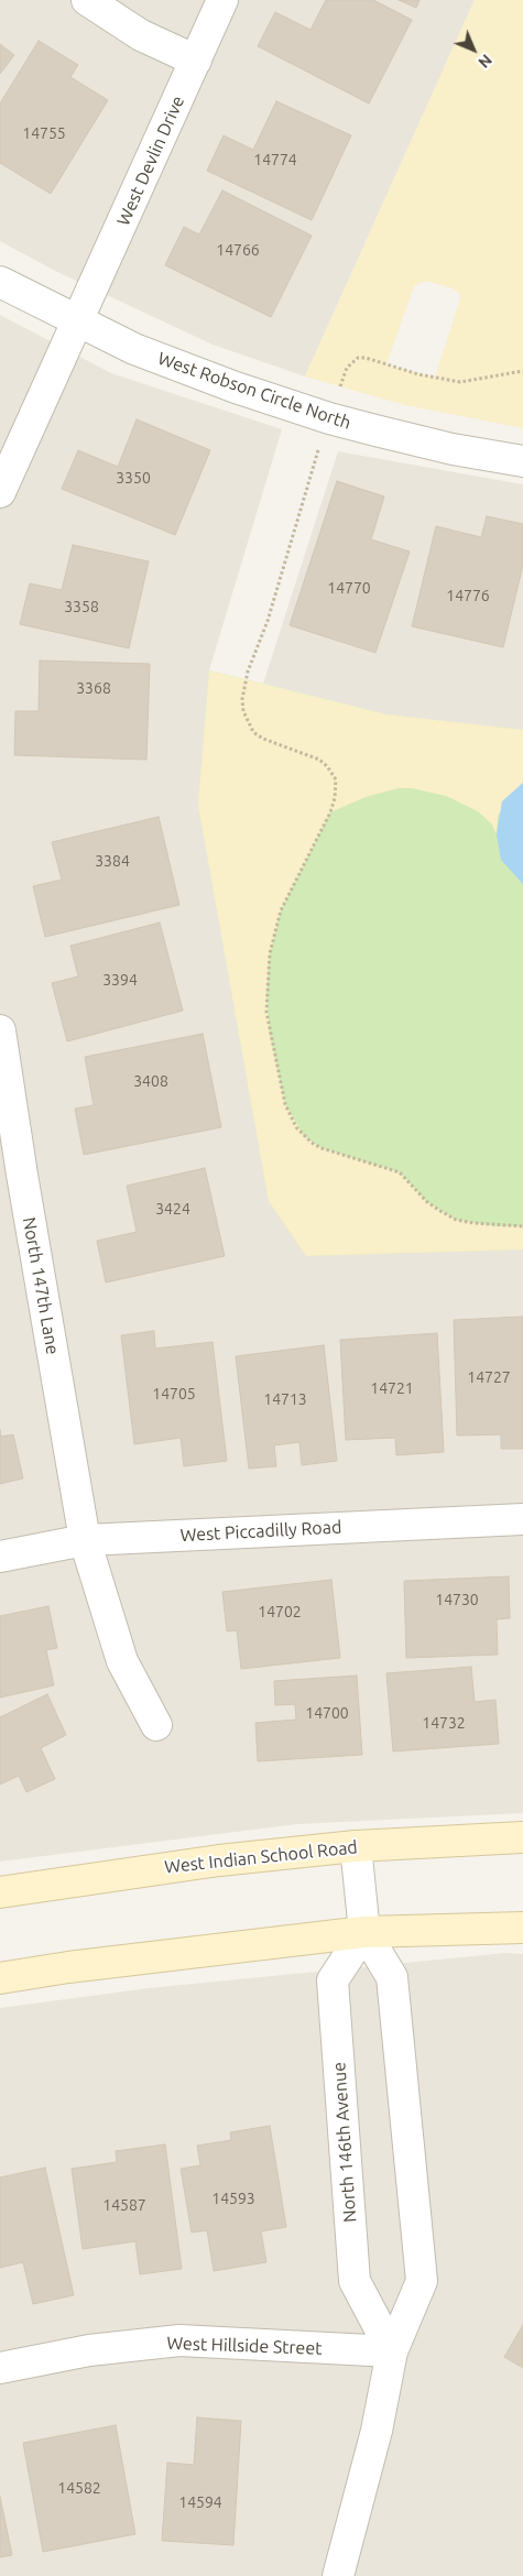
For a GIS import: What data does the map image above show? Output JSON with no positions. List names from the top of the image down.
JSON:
{
  "streets": {
    "main road": ["West Indian School Road"],
    "street": [
      "West Devlin Drive",
      "West Robson Circle North",
      "North 147th Lane",
      "West Piccadilly Road",
      "North 146th Avenue",
      "West Hillside Street"
    ]
  },
  "crossings": [
    ["West Devlin Drive", "West Robson Circle North"],
    ["North 147th Lane", "West Piccadilly Road"],
    ["North 146th Avenue", "West Hillside Street"]
  ],
  "house_numbers": [
    "14755",
    "14774",
    "14766",
    "3350",
    "14770",
    "14776",
    "3358",
    "3368",
    "3384",
    "3394",
    "3408",
    "3424",
    "14727",
    "14721",
    "14705",
    "14713",
    "14730",
    "14702",
    "14700",
    "14732",
    "14593",
    "14587",
    "14582",
    "14594"
  ],
  "north": "bottom right"
}
